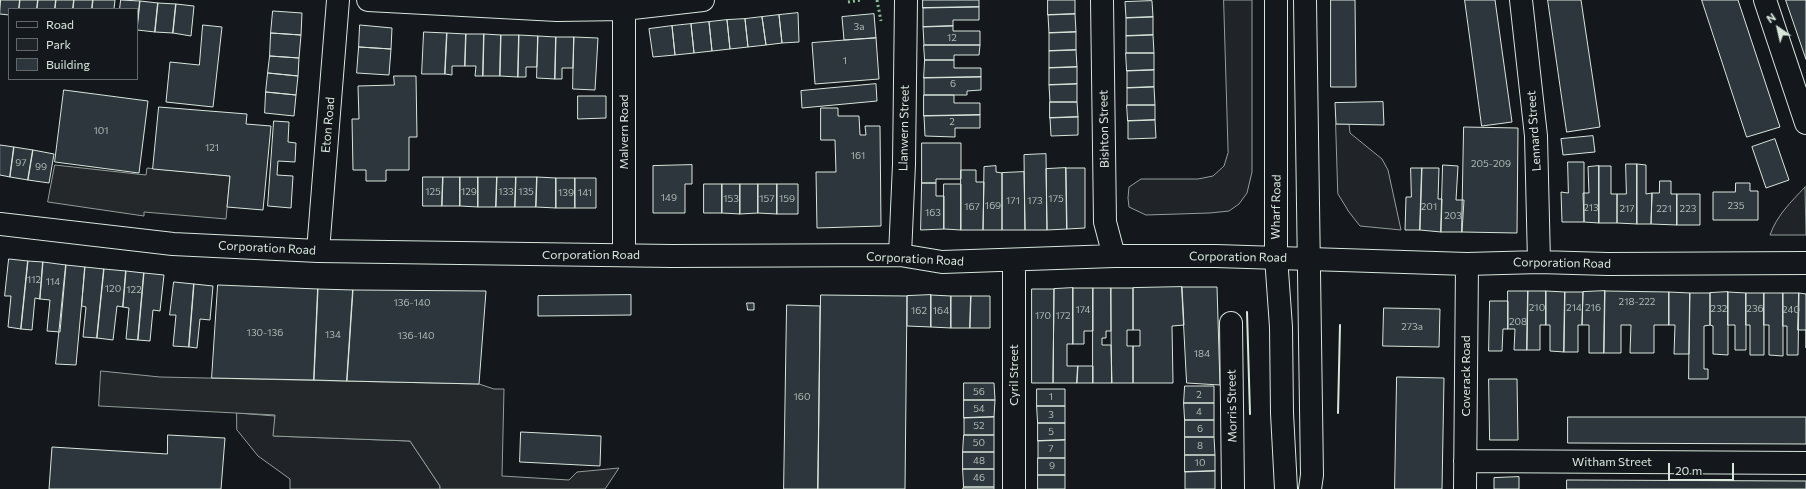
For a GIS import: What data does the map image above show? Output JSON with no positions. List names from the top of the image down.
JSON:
{
  "streets": {
    "street": [
      "Eton Road",
      "Llanwern Street",
      "Bishton Street",
      "Lennard Street",
      "Malvern Road",
      "Wharf Road",
      "Corporation Road",
      "Cyril Street",
      "Coverack Road",
      "Morris Street",
      "Witham Street"
    ]
  },
  "crossings": [
    ["Eton Road", "Corporation Road"],
    ["Llanwern Street", "Corporation Road"],
    ["Bishton Street", "Corporation Road"],
    ["Lennard Street", "Corporation Road"],
    ["Malvern Road", "Corporation Road"],
    ["Wharf Road", "Corporation Road"],
    ["Corporation Road", "Cyril Street"],
    ["Corporation Road", "Coverack Road"],
    ["Coverack Road", "Witham Street"]
  ],
  "house_numbers": [
    "3a",
    "12",
    "1",
    "6",
    "2",
    "101",
    "121",
    "161",
    "97",
    "205-209",
    "99",
    "125",
    "129",
    "133",
    "135",
    "139",
    "141",
    "149",
    "153",
    "157",
    "159",
    "175",
    "171",
    "173",
    "169",
    "235",
    "167",
    "201",
    "213",
    "217",
    "221",
    "223",
    "163",
    "203",
    "112",
    "114",
    "120",
    "122",
    "218-222",
    "136-140",
    "210",
    "214",
    "216",
    "232",
    "236",
    "174",
    "240",
    "162",
    "164",
    "170",
    "172",
    "208",
    "273a",
    "130-136",
    "134",
    "136-140",
    "184",
    "56",
    "2",
    "160",
    "1",
    "54",
    "4",
    "3",
    "52",
    "6",
    "5",
    "50",
    "8",
    "7",
    "48",
    "10",
    "9",
    "46"
  ],
  "legend": ["Road", "Park", "Building"],
  "scale_bar": "20 m",
  "north": "top left"
}
